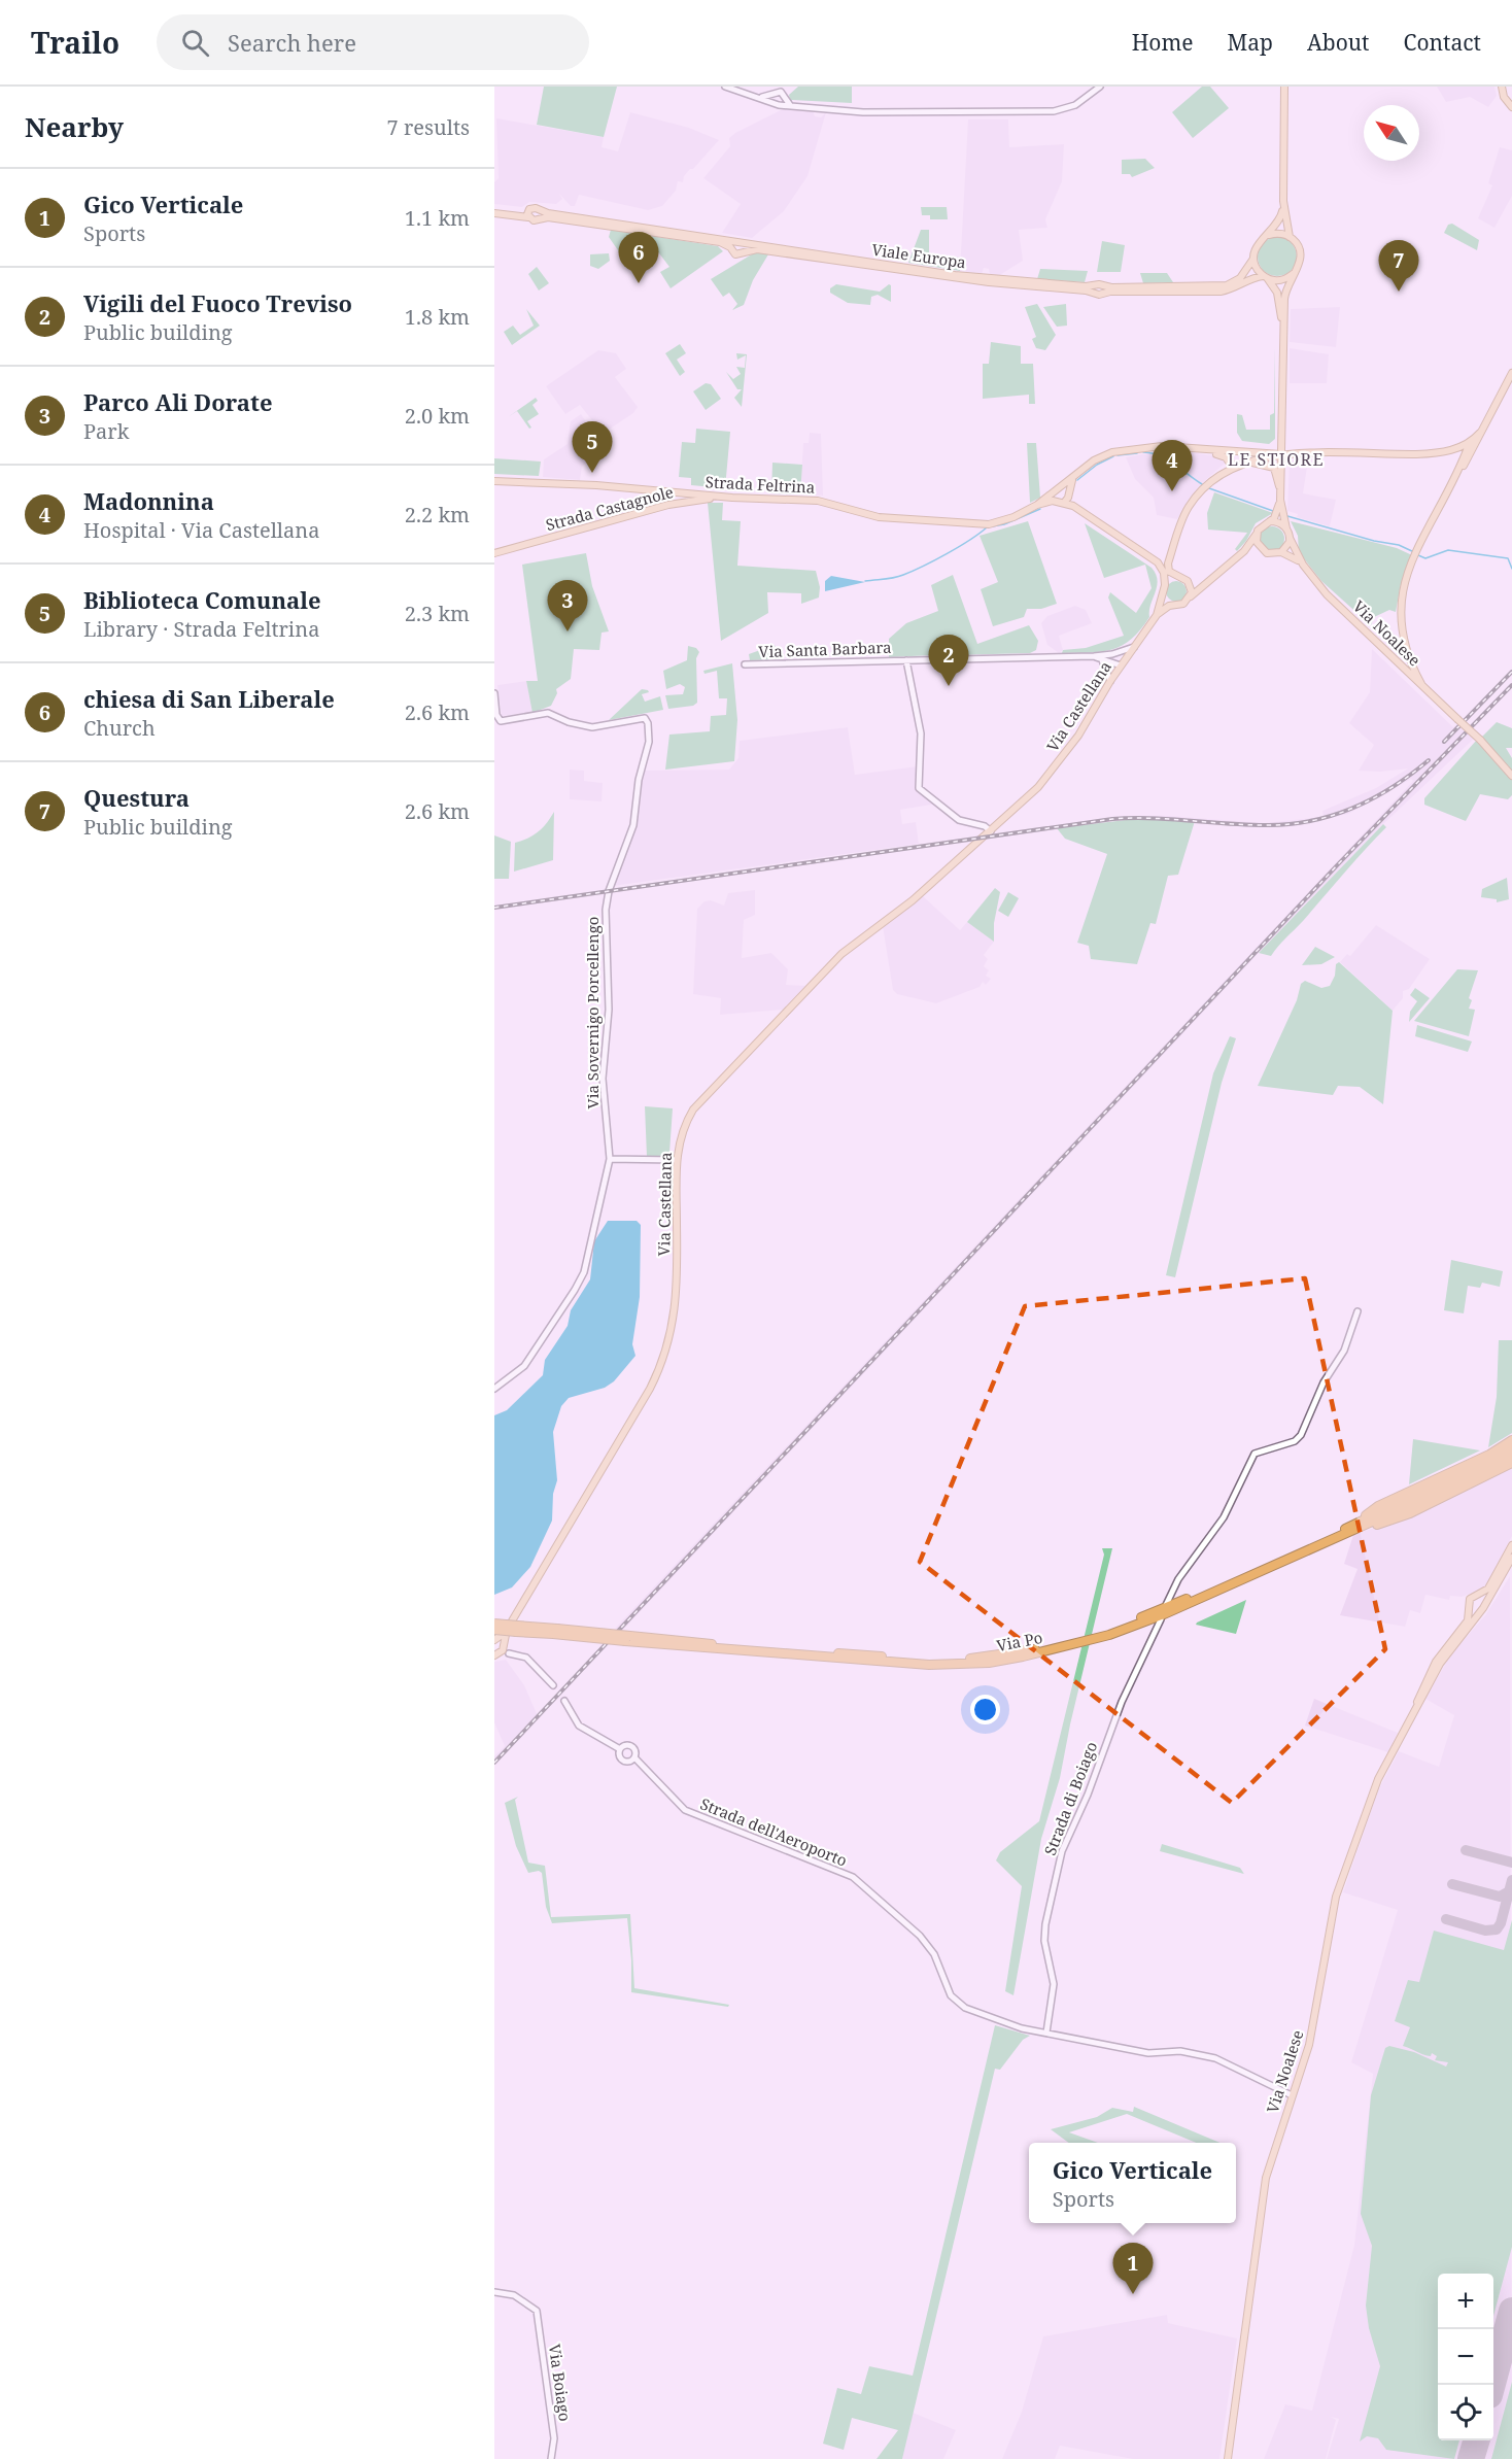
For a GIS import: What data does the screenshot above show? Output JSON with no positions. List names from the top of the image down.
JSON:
{
  "streets": {
    "highway": ["Via Po"],
    "main road": [
      "Viale Europa",
      "Strada Feltrina",
      "Strada Castagnole",
      "Via Noalese",
      "Via Castellana"
    ],
    "street": [
      "Via Santa Barbara",
      "Via Sovernigo Porcellengo",
      "Strada di Boiago",
      "Strada dell'Aeroporto",
      "Via Boiago"
    ]
  },
  "crossings": [
    ["Strada Feltrina", "Strada Castagnole"],
    ["Strada Feltrina", "Via Noalese"],
    ["Via Noalese", "Via Castellana"],
    ["Via Noalese", "Strada dell'Aeroporto"],
    ["Via Santa Barbara", "Via Castellana"],
    ["Via Castellana", "Via Po"],
    ["Strada di Boiago", "Strada dell'Aeroporto"]
  ],
  "districts": ["LE STIORE"],
  "north": "top left",
  "page": {
    "header": "Trailo",
    "search": "Search here",
    "nav": [
      "Home",
      "Map",
      "About",
      "Contact"
    ],
    "heading": ["Nearby", "7 results"],
    "list": [
      {
        "mark": "1",
        "name": "Gico Verticale",
        "note": "Sports",
        "value": "1.1 km"
      },
      {
        "mark": "2",
        "name": "Vigili del Fuoco Treviso",
        "note": "Public building",
        "value": "1.8 km"
      },
      {
        "mark": "3",
        "name": "Parco Ali Dorate",
        "note": "Park",
        "value": "2.0 km"
      },
      {
        "mark": "4",
        "name": "Madonnina",
        "note": "Hospital · Via Castellana",
        "value": "2.2 km"
      },
      {
        "mark": "5",
        "name": "Biblioteca Comunale",
        "note": "Library · Strada Feltrina",
        "value": "2.3 km"
      },
      {
        "mark": "6",
        "name": "chiesa di San Liberale",
        "note": "Church",
        "value": "2.6 km"
      },
      {
        "mark": "7",
        "name": "Questura",
        "note": "Public building",
        "value": "2.6 km"
      }
    ],
    "pins": [
      "6",
      "7",
      "5",
      "4",
      "3",
      "2",
      "1"
    ],
    "popup": ["Gico Verticale", "Sports"],
    "map_buttons": ["+", "−"]
  }
}
